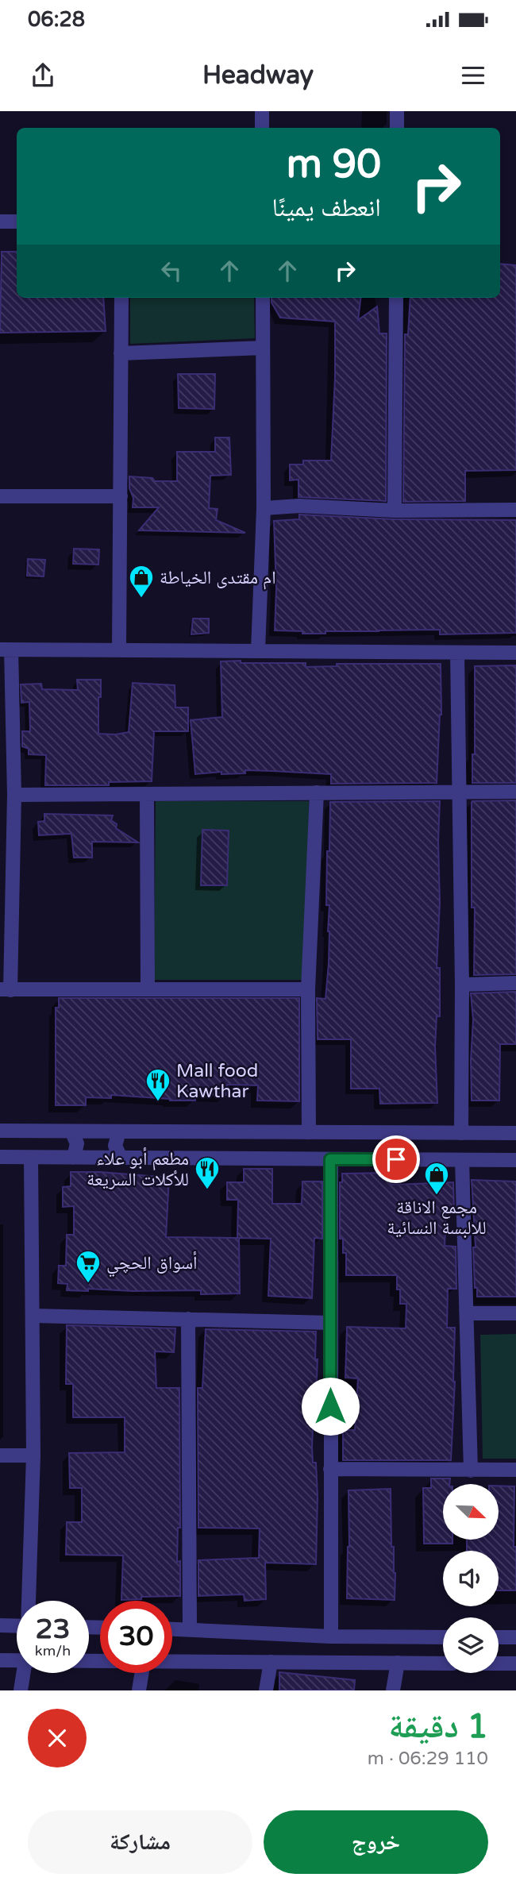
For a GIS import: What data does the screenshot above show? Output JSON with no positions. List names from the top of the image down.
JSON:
{
  "places": {
    "shop": ["ام مقتدى الخياطة", "مجمع الاناقة للالبسة النسائية"],
    "restaurant": ["Mall food Kawthar", "مطعم أبو علاء للأكلات السريعة"],
    "supermarket": ["أسواق الحچي"]
  },
  "north": "bottom right",
  "page": {
    "status": "06:28",
    "header": "Headway",
    "turn": ["90 m", "انعطف يمينًا"],
    "speed": "23 km/h",
    "limit": "30",
    "heading": ["1 دقيقة", "110 m · 06:29"],
    "buttons": ["خروج", "مشاركة"]
  }
}
